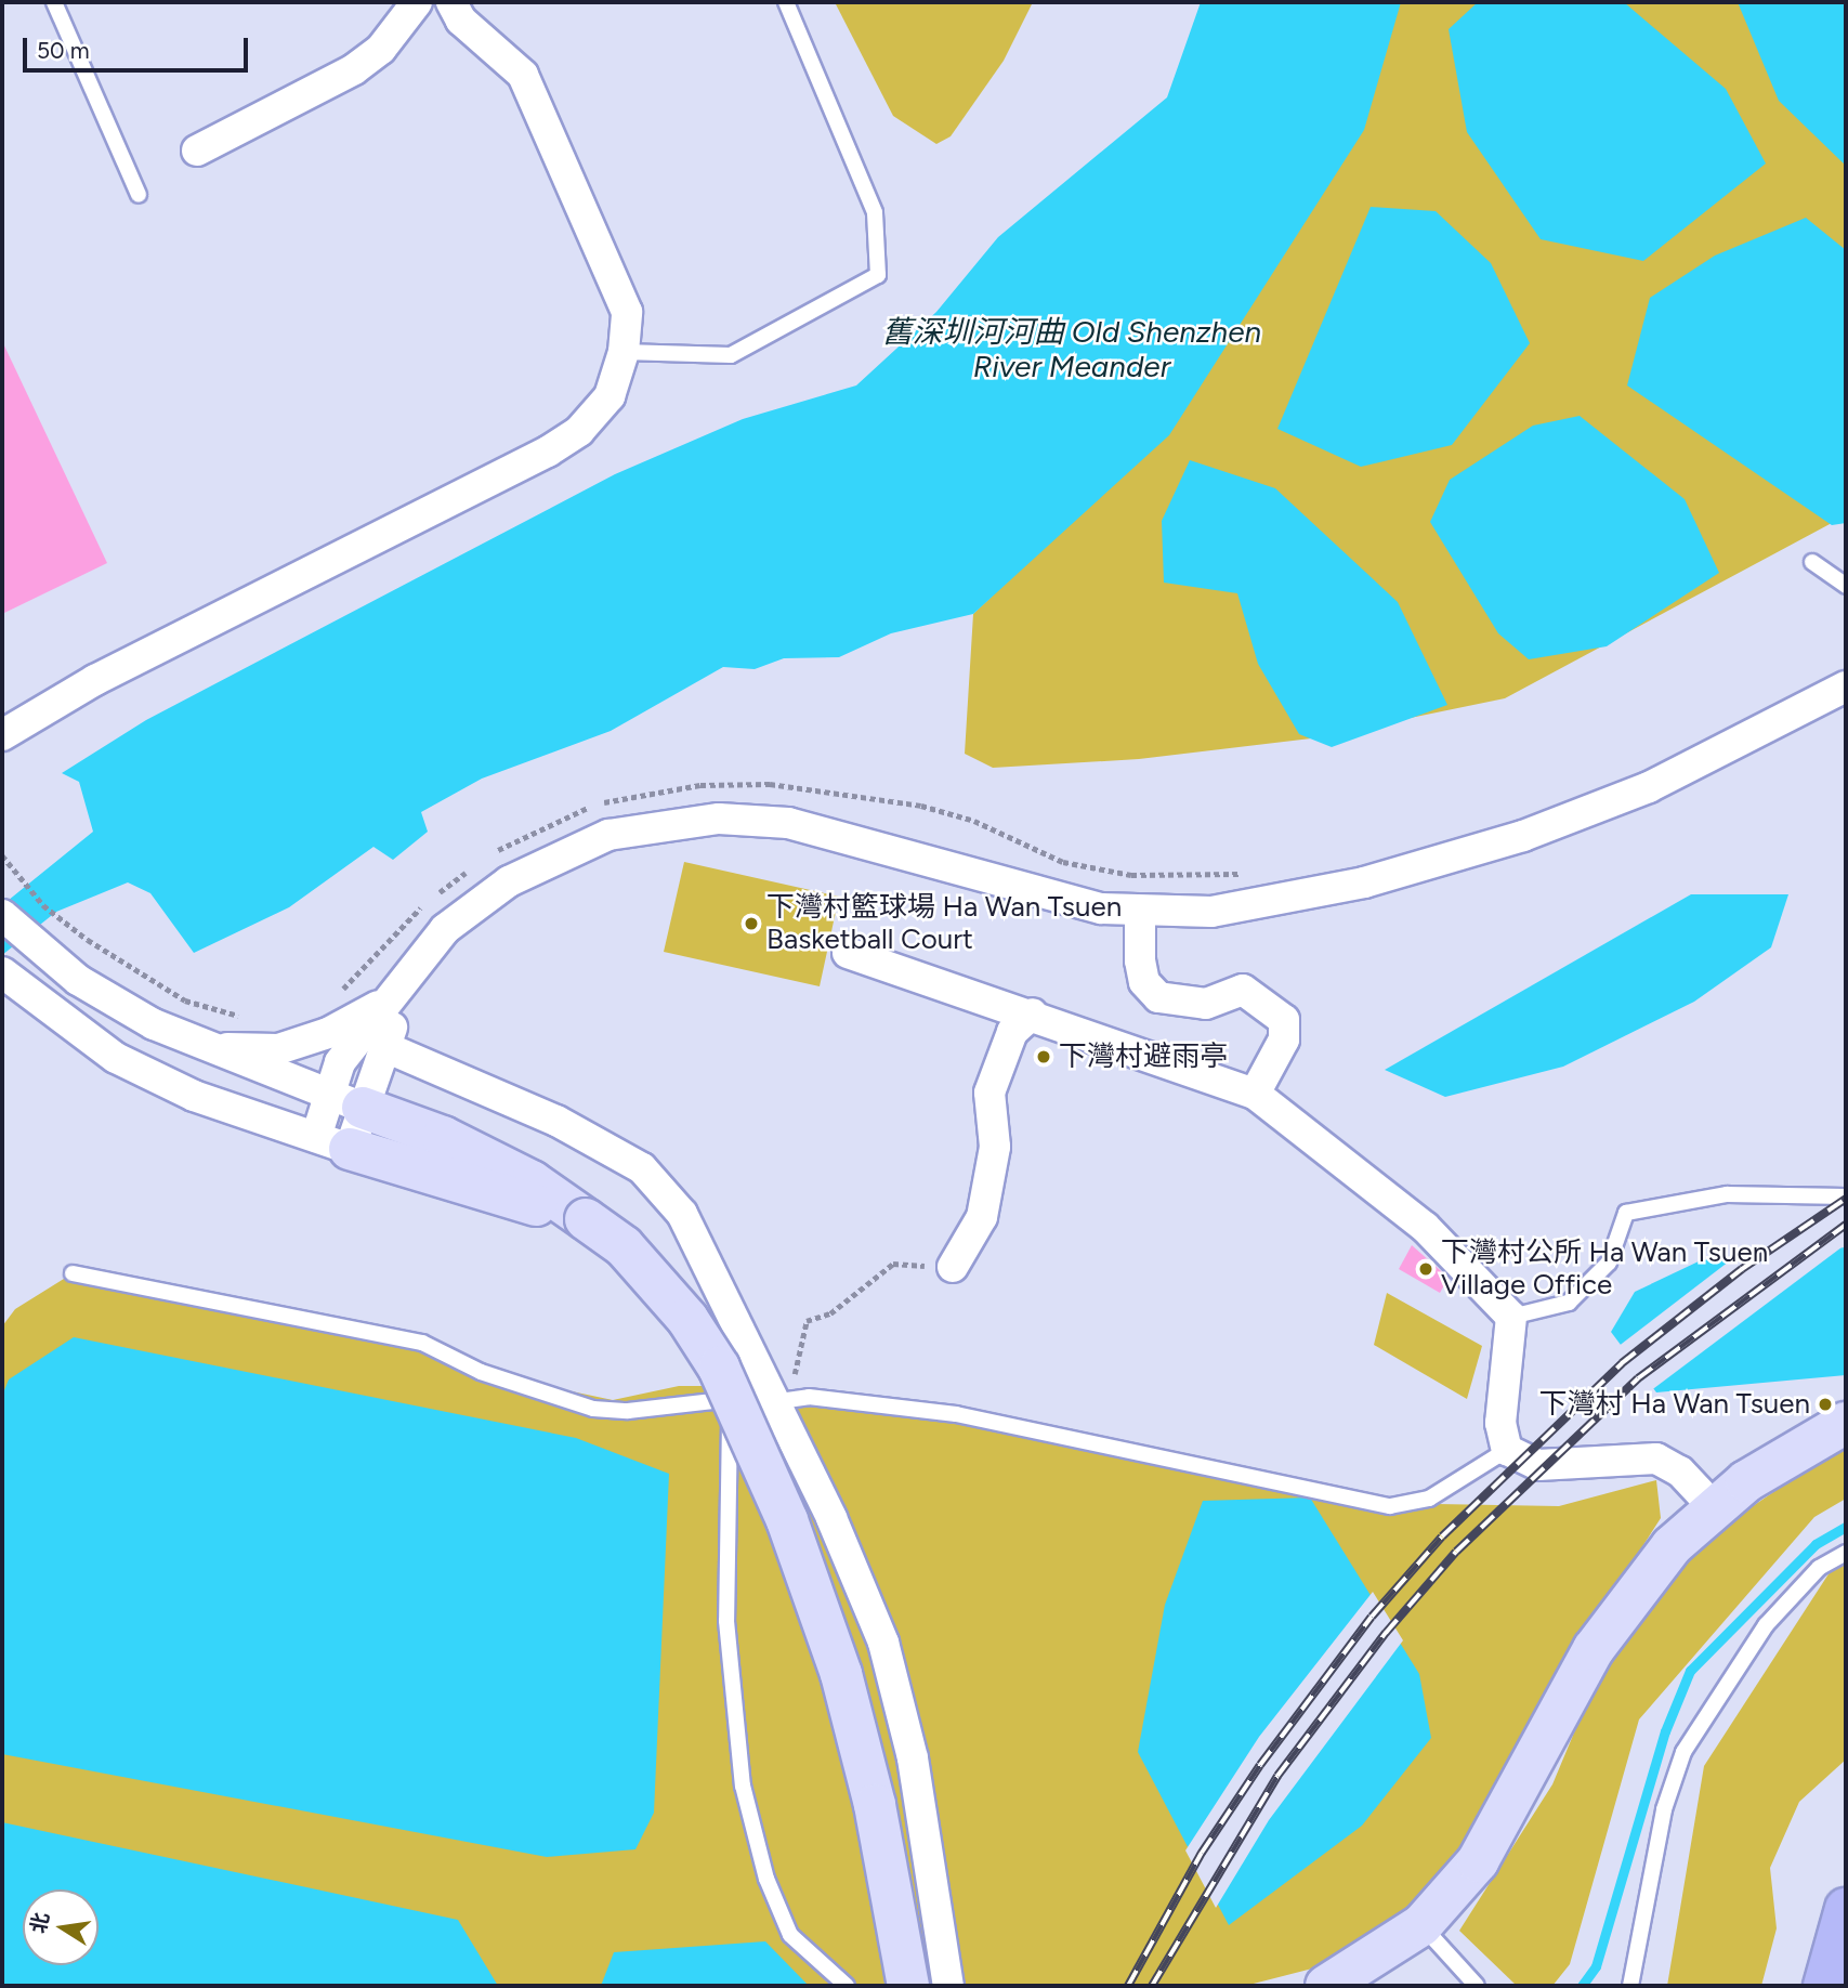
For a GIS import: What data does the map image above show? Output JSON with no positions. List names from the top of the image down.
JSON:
{
  "water": ["舊深圳河河曲 Old Shenzhen River Meander"],
  "places": [
    "下灣村籃球場 Ha Wan Tsuen Basketball Court",
    "下灣村避雨亭",
    "下灣村公所 Ha Wan Tsuen Village Office",
    "下灣村 Ha Wan Tsuen"
  ],
  "scale_bar": "50 m",
  "north": "left"
}
